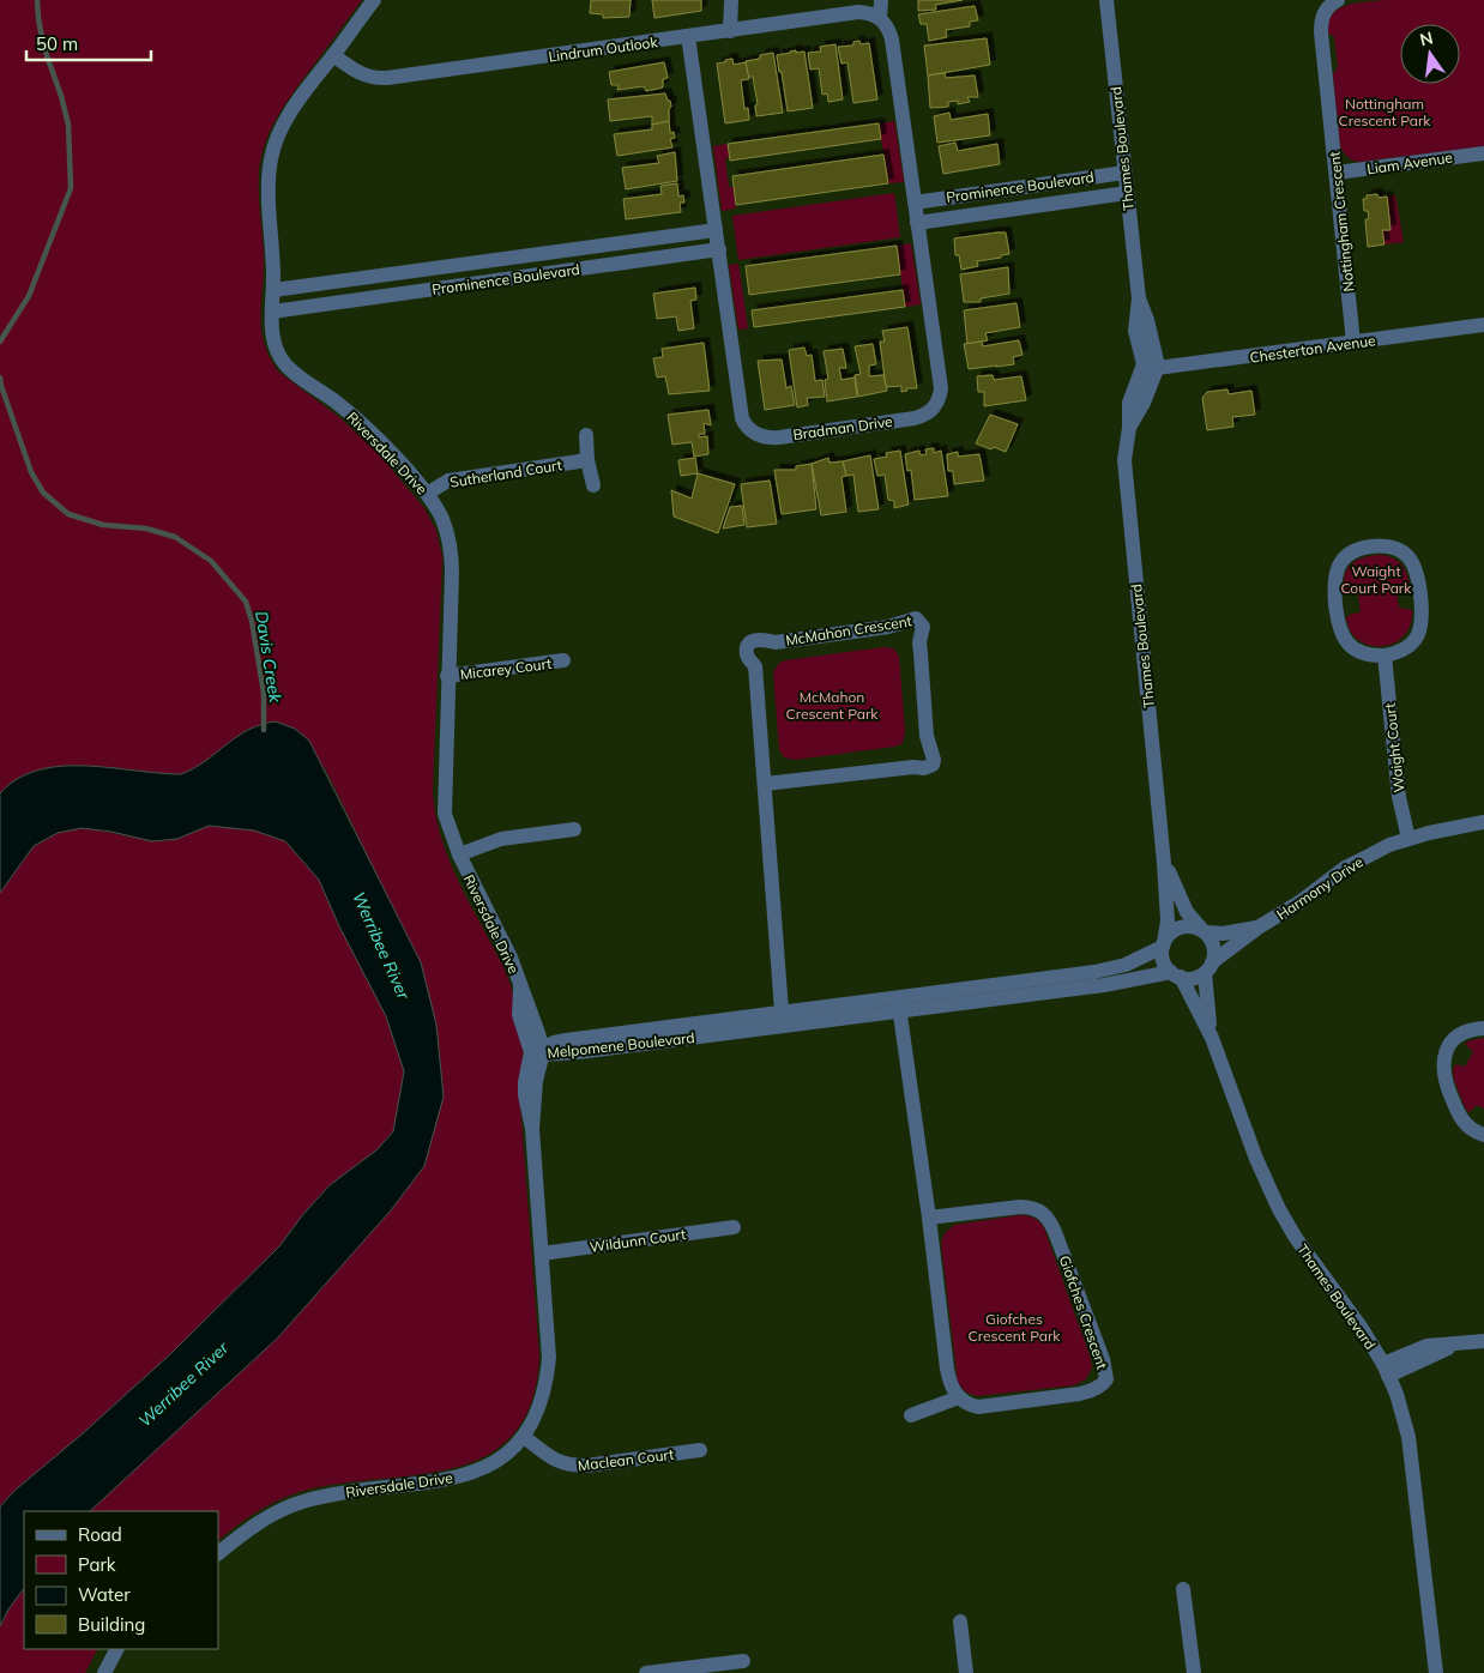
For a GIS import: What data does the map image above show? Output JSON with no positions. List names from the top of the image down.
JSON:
{
  "streets": {
    "street": [
      "Lindrum Outlook",
      "Thames Boulevard",
      "Liam Avenue",
      "Prominence Boulevard",
      "Nottingham Crescent",
      "Chesterton Avenue",
      "Bradman Drive",
      "Riversdale Drive",
      "Sutherland Court",
      "McMahon Crescent",
      "Micarey Court",
      "Waight Court",
      "Harmony Drive",
      "Melpomene Boulevard",
      "Wildunn Court",
      "Giofches Crescent",
      "Maclean Court"
    ]
  },
  "crossings": [
    ["Lindrum Outlook", "Bradman Drive"],
    ["Lindrum Outlook", "Riversdale Drive"],
    ["Thames Boulevard", "Prominence Boulevard"],
    ["Thames Boulevard", "Chesterton Avenue"],
    ["Thames Boulevard", "Harmony Drive"],
    ["Thames Boulevard", "Melpomene Boulevard"],
    ["Liam Avenue", "Nottingham Crescent"],
    ["Prominence Boulevard", "Bradman Drive"],
    ["Prominence Boulevard", "Riversdale Drive"],
    ["Nottingham Crescent", "Chesterton Avenue"],
    ["Riversdale Drive", "Sutherland Court"],
    ["Riversdale Drive", "Micarey Court"],
    ["Riversdale Drive", "Melpomene Boulevard"],
    ["Riversdale Drive", "Wildunn Court"],
    ["Riversdale Drive", "Maclean Court"],
    ["McMahon Crescent", "Melpomene Boulevard"],
    ["Waight Court", "Harmony Drive"],
    ["Harmony Drive", "Melpomene Boulevard"]
  ],
  "water": ["Davis Creek", "Werribee River"],
  "parks": [
    "Nottingham Crescent Park",
    "Waight Court Park",
    "McMahon Crescent Park",
    "Giofches Crescent Park"
  ],
  "legend": [
    "Road",
    "Park",
    "Water",
    "Building"
  ],
  "scale_bar": "50 m",
  "north": "top"
}
